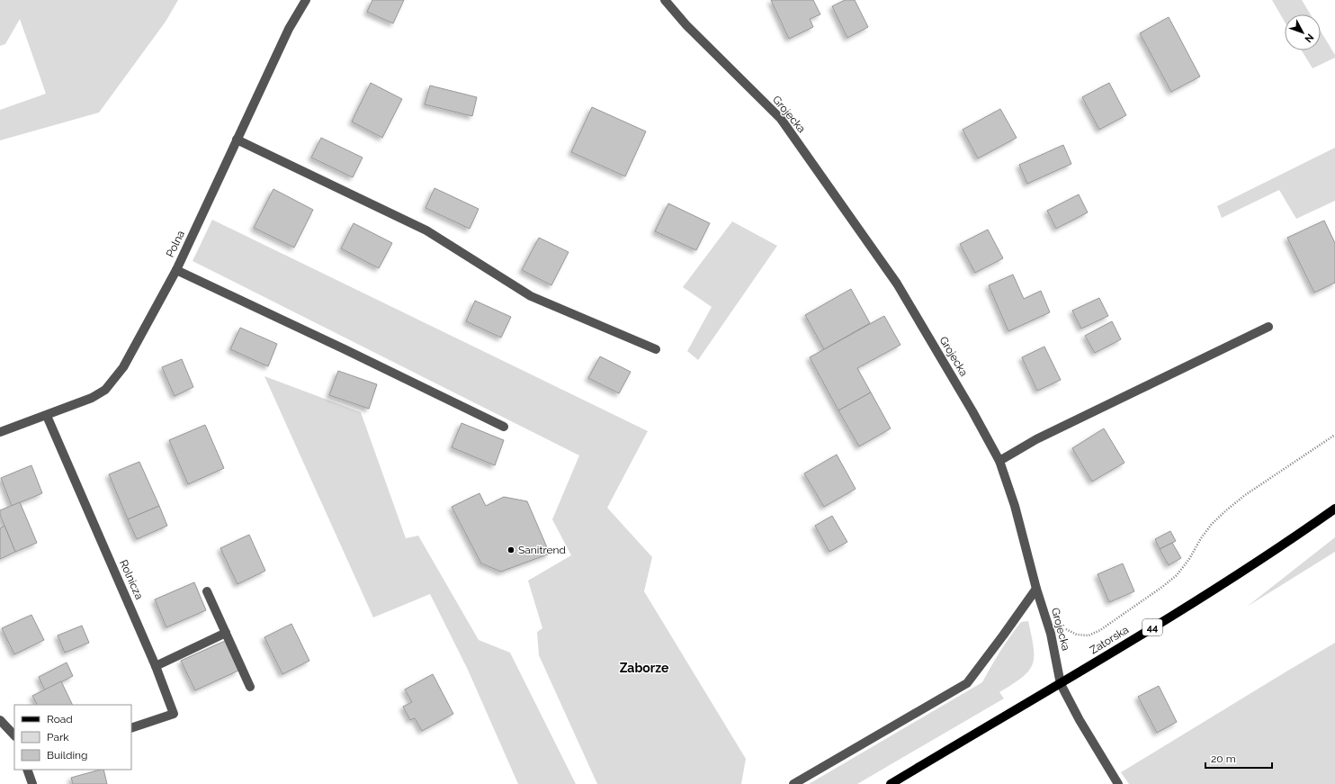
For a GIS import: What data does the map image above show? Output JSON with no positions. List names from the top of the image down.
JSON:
{
  "streets": {
    "main road": ["44", "Zatorska"],
    "street": ["Grojecka", "Polna", "Rolnicza"]
  },
  "crossings": [
    ["Grojecka", "Zatorska"],
    ["Polna", "Rolnicza"]
  ],
  "districts": ["Zaborze"],
  "places": ["Sanitrend"],
  "legend": ["Road", "Park", "Building"],
  "scale_bar": "20 m",
  "north": "bottom right"
}
